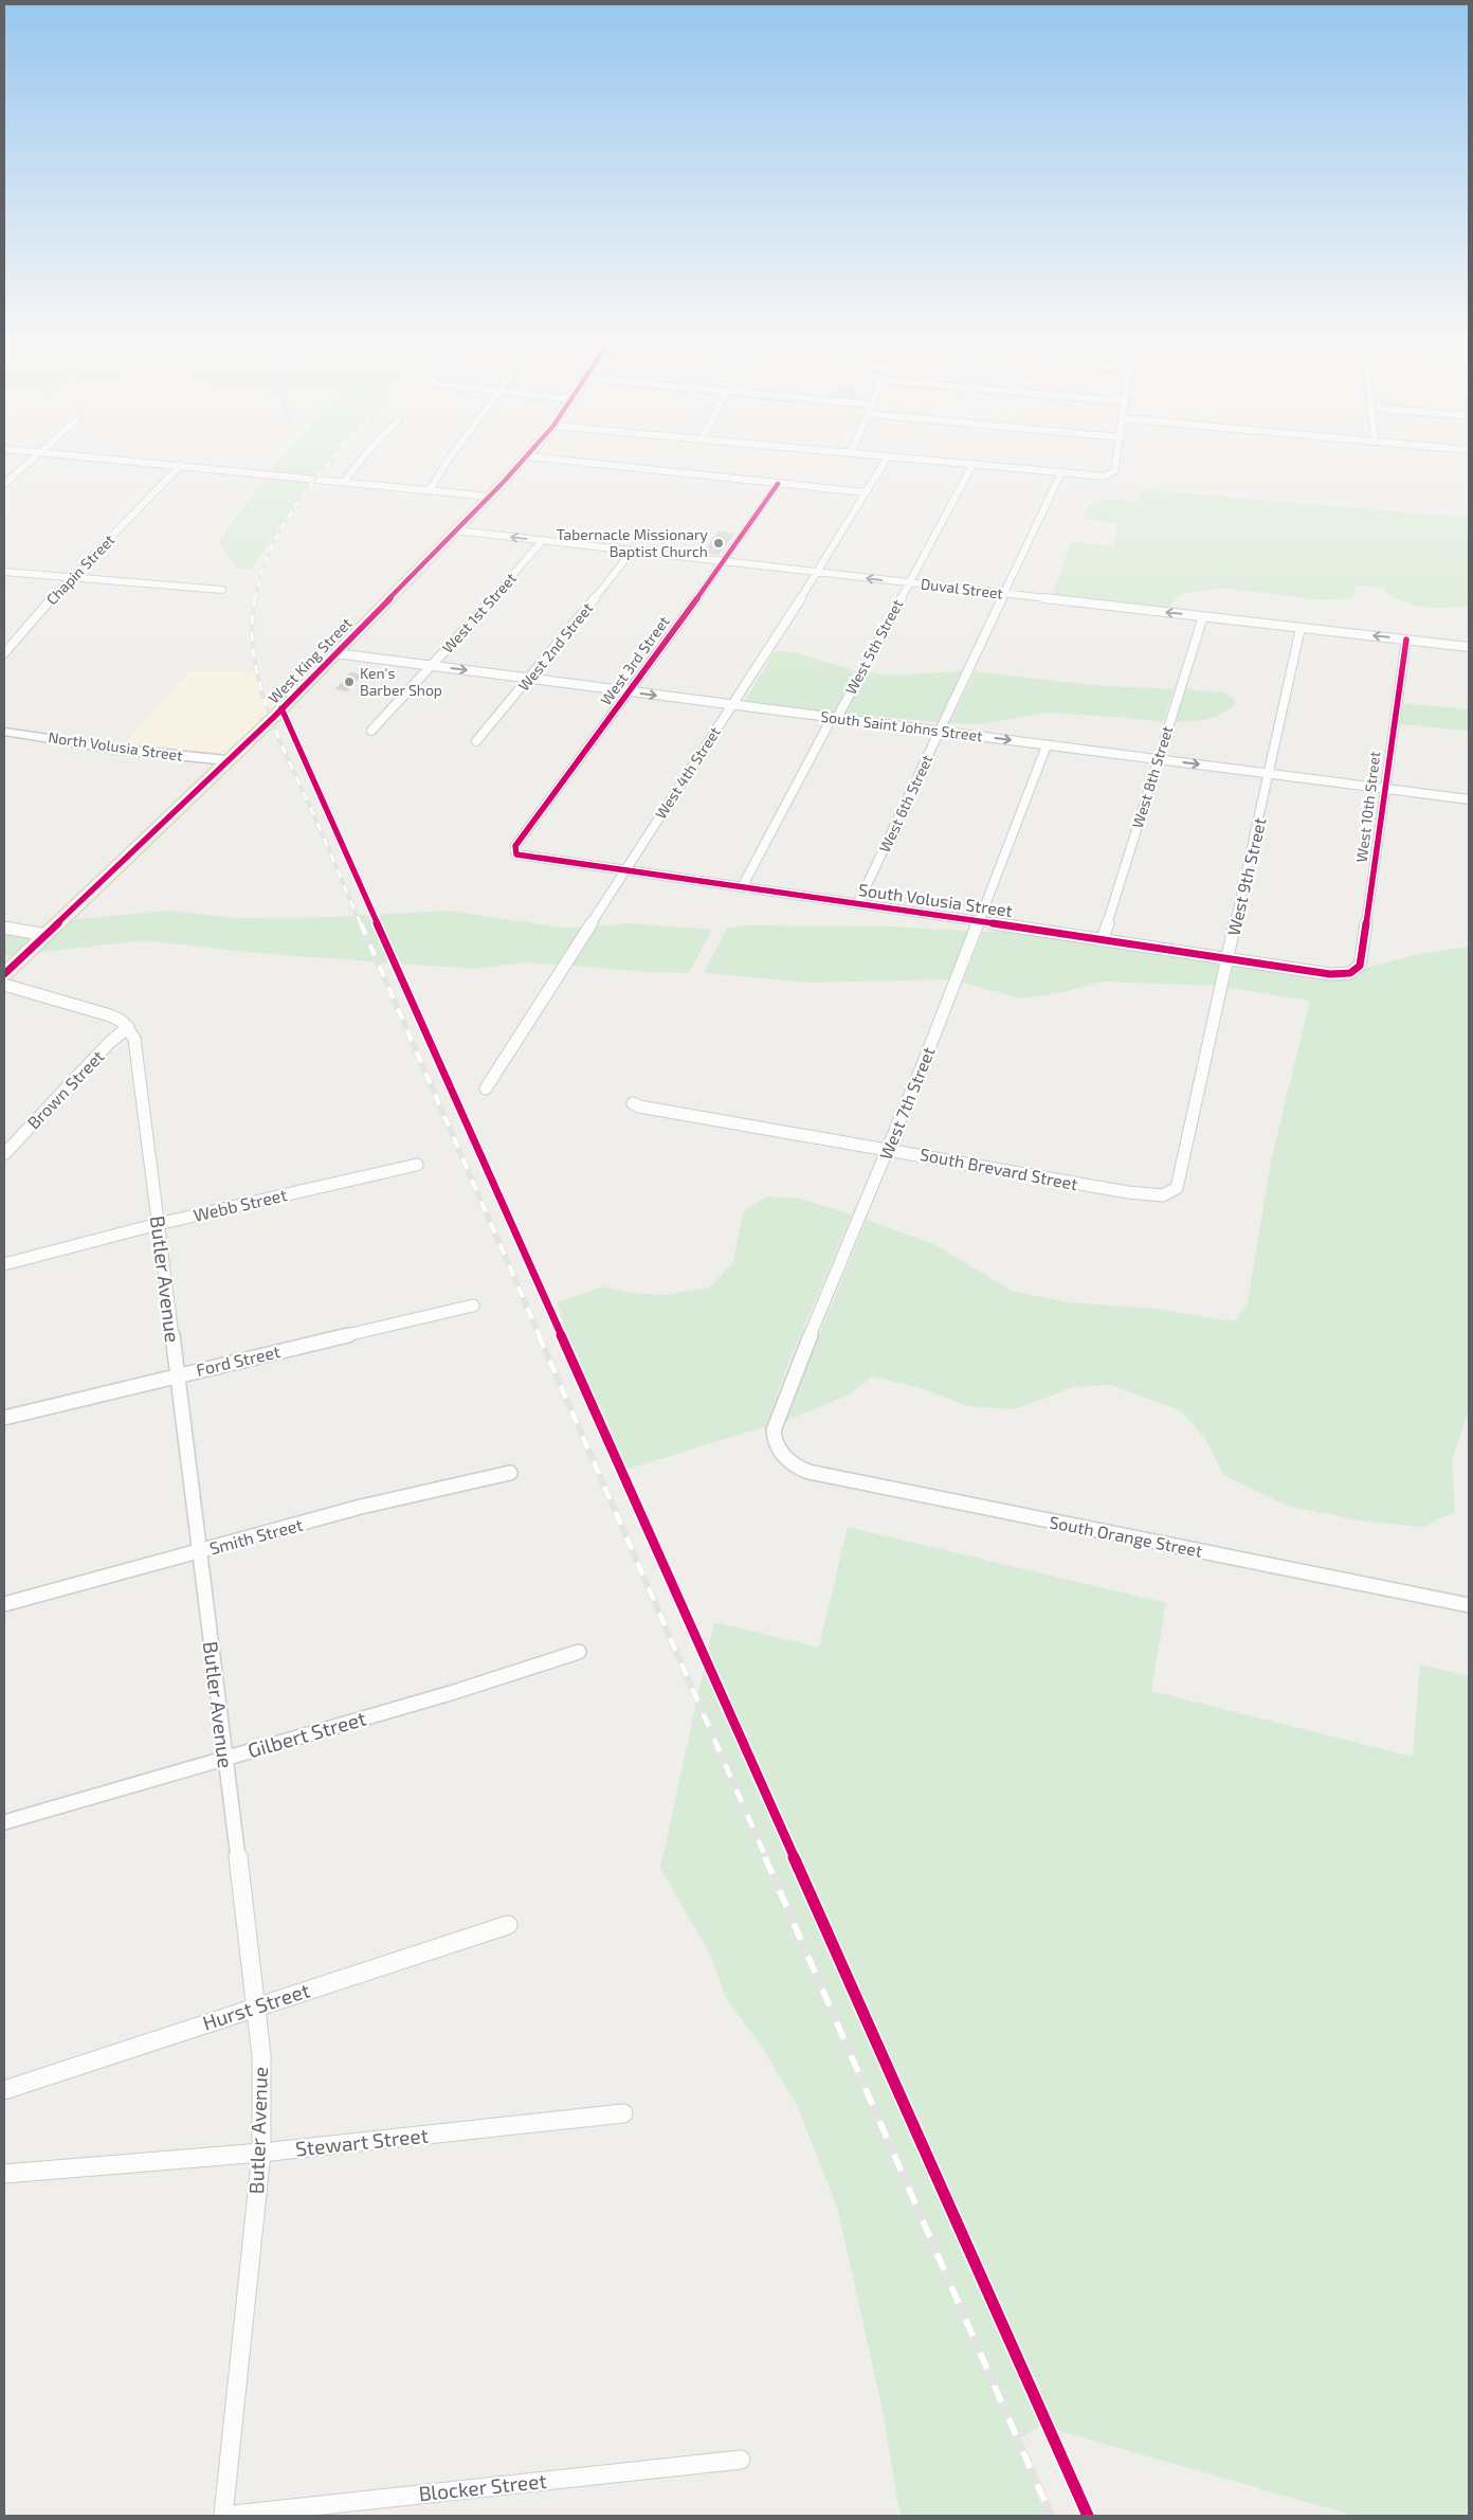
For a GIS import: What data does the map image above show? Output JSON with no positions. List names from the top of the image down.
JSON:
{
  "streets": {
    "main road": ["West King Street", "North Volusia Street"],
    "street": [
      "Chapin Street",
      "Duval Street",
      "West 1st Street",
      "West 2nd Street",
      "West 5th Street",
      "West 3rd Street",
      "South Saint Johns Street",
      "West 4th Street",
      "West 8th Street",
      "West 6th Street",
      "West 10th Street",
      "West 9th Street",
      "South Volusia Street",
      "Brown Street",
      "West 7th Street",
      "South Brevard Street",
      "Webb Street",
      "Butler Avenue",
      "Ford Street",
      "Smith Street",
      "South Orange Street",
      "Gilbert Street",
      "Hurst Street",
      "Stewart Street",
      "Blocker Street"
    ]
  },
  "crossings": [
    ["Duval Street", "West 1st Street"],
    ["Duval Street", "West 2nd Street"],
    ["Duval Street", "West 5th Street"],
    ["Duval Street", "West King Street"],
    ["Duval Street", "West 3rd Street"],
    ["Duval Street", "West 4th Street"],
    ["Duval Street", "West 8th Street"],
    ["Duval Street", "West 6th Street"],
    ["Duval Street", "West 10th Street"],
    ["Duval Street", "West 9th Street"],
    ["West 1st Street", "South Saint Johns Street"],
    ["West 2nd Street", "South Saint Johns Street"],
    ["West 5th Street", "South Saint Johns Street"],
    ["West 5th Street", "South Volusia Street"],
    ["West King Street", "South Saint Johns Street"],
    ["West King Street", "North Volusia Street"],
    ["West 3rd Street", "South Saint Johns Street"],
    ["West 3rd Street", "South Volusia Street"],
    ["South Saint Johns Street", "West 4th Street"],
    ["South Saint Johns Street", "West 8th Street"],
    ["South Saint Johns Street", "West 6th Street"],
    ["South Saint Johns Street", "West 10th Street"],
    ["South Saint Johns Street", "West 9th Street"],
    ["South Saint Johns Street", "West 7th Street"],
    ["West 4th Street", "South Volusia Street"],
    ["West 8th Street", "South Volusia Street"],
    ["West 6th Street", "South Volusia Street"],
    ["West 10th Street", "South Volusia Street"],
    ["West 9th Street", "South Volusia Street"],
    ["West 9th Street", "South Brevard Street"],
    ["South Volusia Street", "West 7th Street"],
    ["Brown Street", "Butler Avenue"],
    ["West 7th Street", "South Brevard Street"],
    ["West 7th Street", "South Orange Street"],
    ["Webb Street", "Butler Avenue"],
    ["Butler Avenue", "Ford Street"],
    ["Butler Avenue", "Smith Street"],
    ["Butler Avenue", "Gilbert Street"],
    ["Butler Avenue", "Hurst Street"],
    ["Butler Avenue", "Stewart Street"],
    ["Butler Avenue", "Blocker Street"]
  ],
  "one_way": ["Duval Street", "South Saint Johns Street"],
  "places": ["Tabernacle Missionary Baptist Church", "Ken's Barber Shop"]
}
